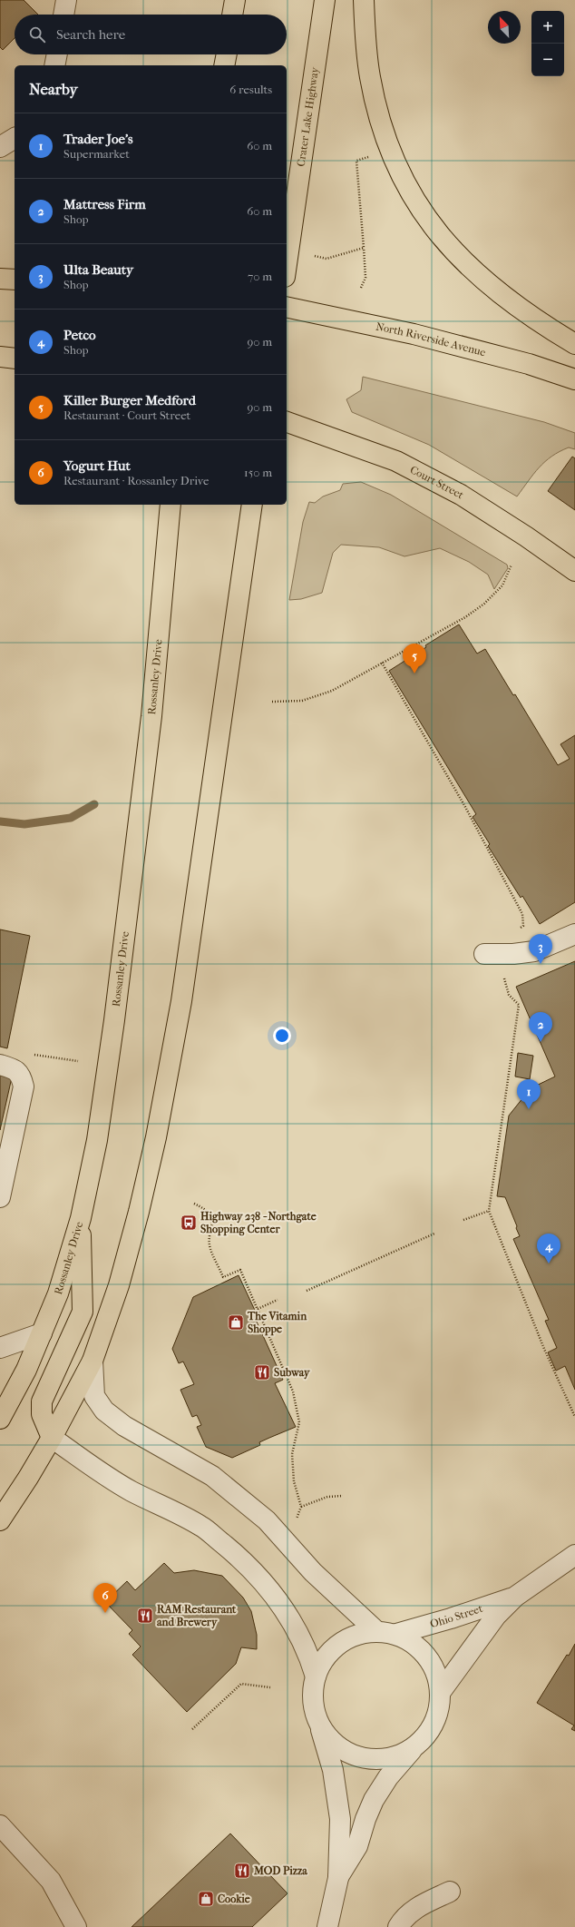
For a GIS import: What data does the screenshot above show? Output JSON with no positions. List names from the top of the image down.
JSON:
{
  "streets": {
    "main road": [
      "Crater Lake Highway",
      "North Riverside Avenue",
      "Court Street",
      "Rossanley Drive"
    ],
    "street": ["Ohio Street"]
  },
  "places": {
    "bus stop": ["Highway 238 - Northgate Shopping Center"],
    "shop": ["The Vitamin Shoppe", "Cookie"],
    "restaurant": ["Subway", "RAM Restaurant and Brewery", "MOD Pizza"]
  },
  "north": "top left",
  "page": {
    "map_buttons": ["+", "−"],
    "search": "Search here",
    "heading": ["Nearby", "6 results"],
    "list": [
      {
        "mark": "1",
        "name": "Trader Joe's",
        "note": "Supermarket",
        "value": "60 m"
      },
      {
        "mark": "2",
        "name": "Mattress Firm",
        "note": "Shop",
        "value": "60 m"
      },
      {
        "mark": "3",
        "name": "Ulta Beauty",
        "note": "Shop",
        "value": "70 m"
      },
      {
        "mark": "4",
        "name": "Petco",
        "note": "Shop",
        "value": "90 m"
      },
      {
        "mark": "5",
        "name": "Killer Burger Medford",
        "note": "Restaurant · Court Street",
        "value": "90 m"
      },
      {
        "mark": "6",
        "name": "Yogurt Hut",
        "note": "Restaurant · Rossanley Drive",
        "value": "150 m"
      }
    ],
    "pins": [
      "5",
      "3",
      "2",
      "1",
      "4",
      "6"
    ]
  }
}
